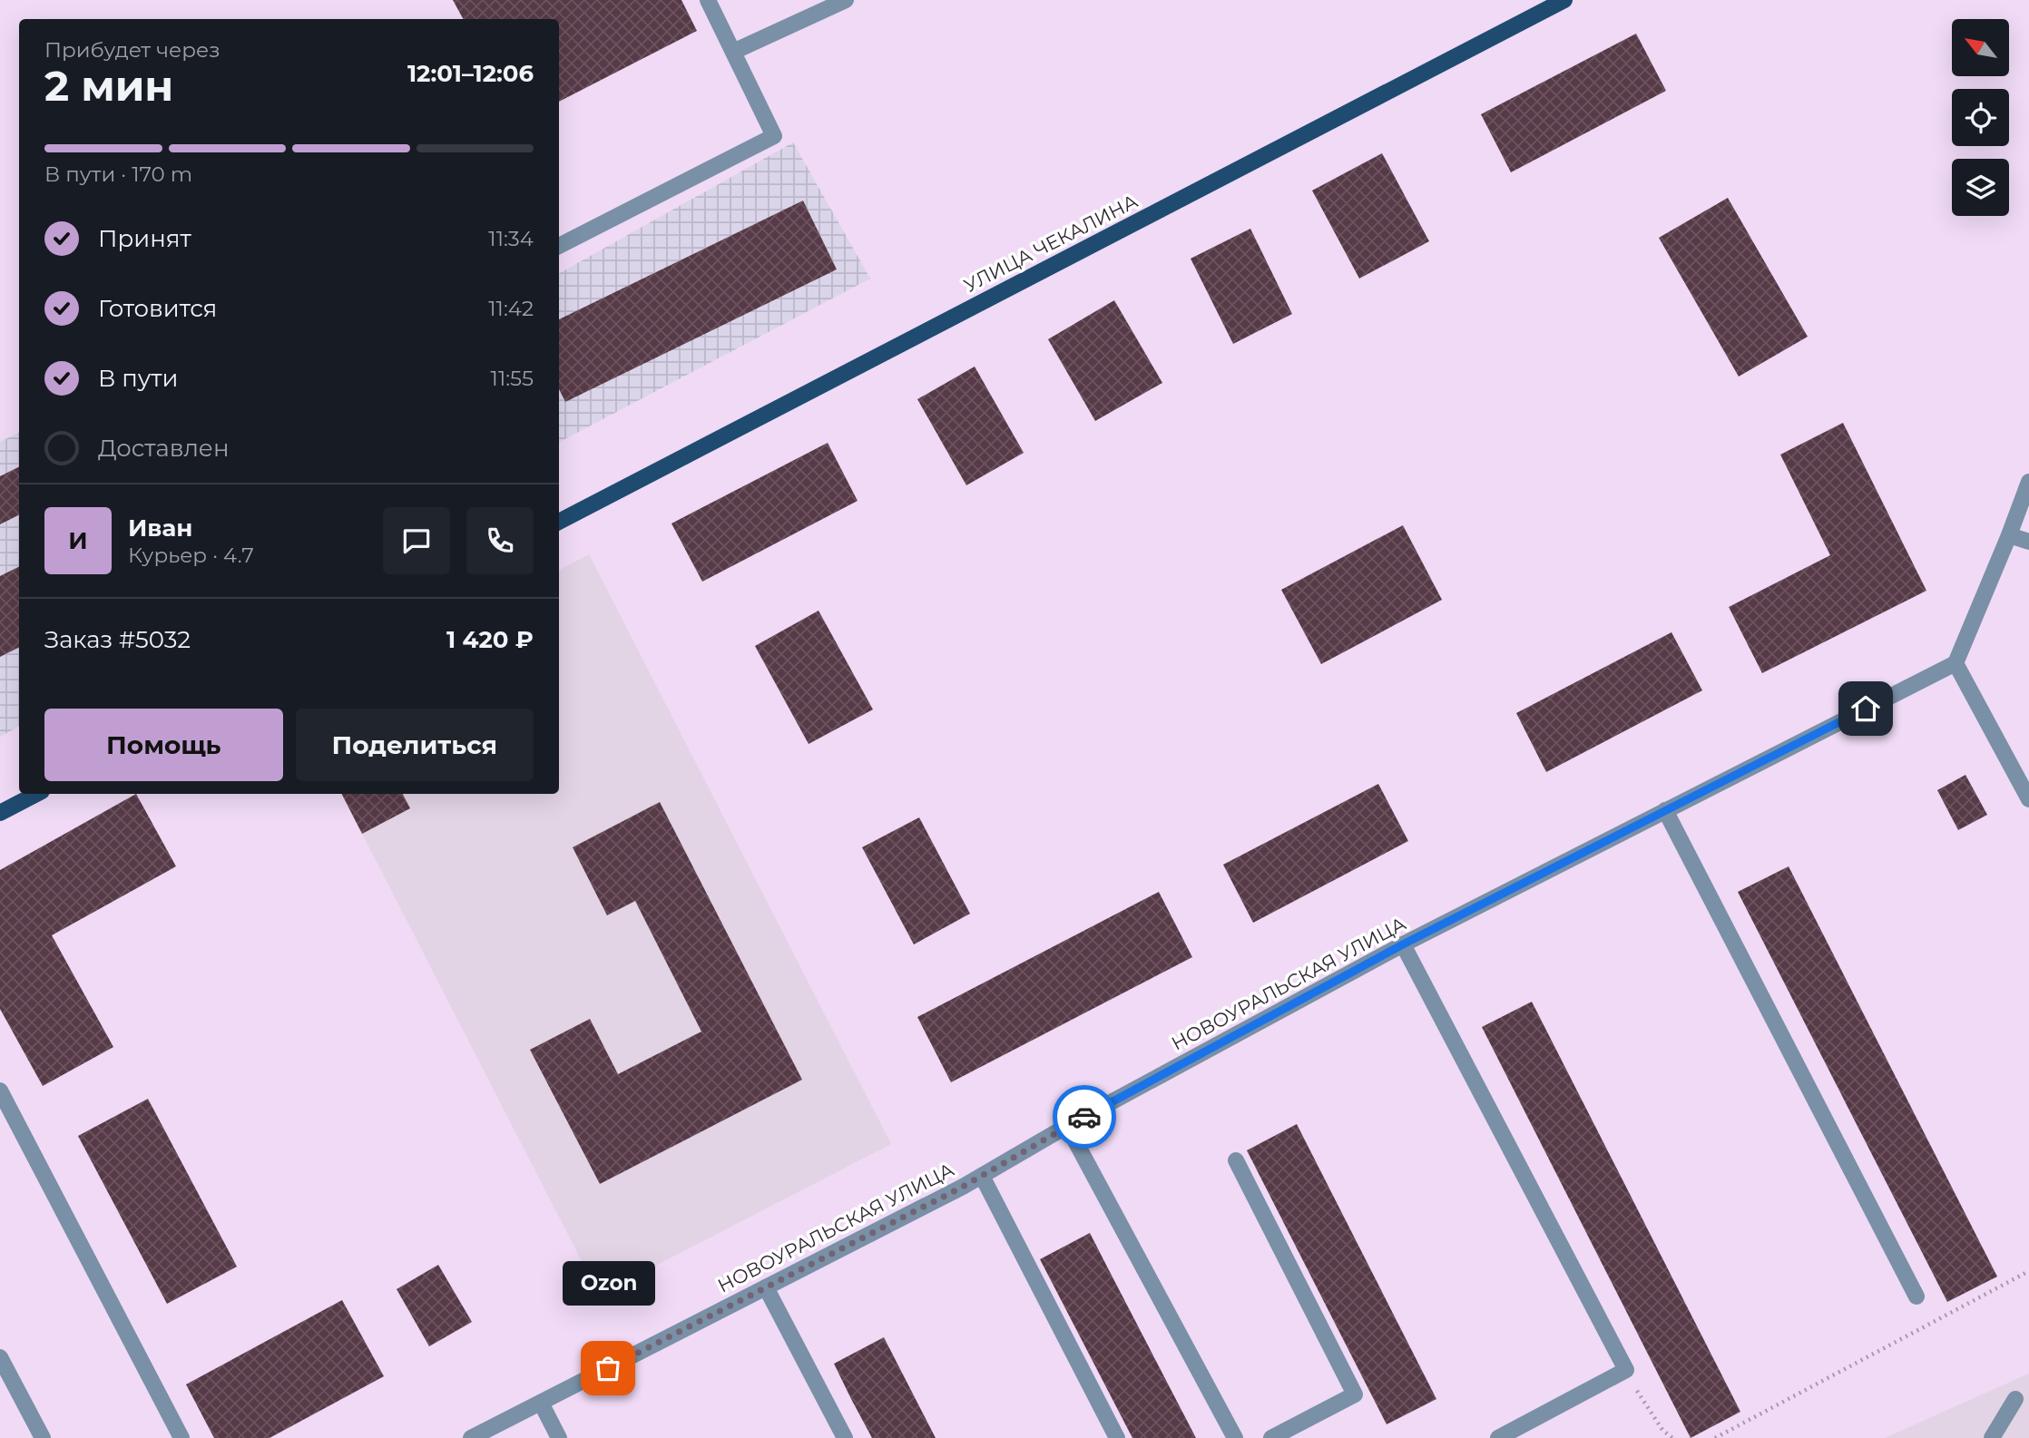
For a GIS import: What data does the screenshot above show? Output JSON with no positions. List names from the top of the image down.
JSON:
{
  "streets": {
    "main road": ["УЛИЦА ЧЕКАЛИНА"],
    "street": ["НОВОУРАЛЬСКАЯ УЛИЦА"]
  },
  "places": ["Ozon"],
  "north": "top left",
  "page": {
    "heading": ["2 мин", "Прибудет через", "12:01–12:06"],
    "panel": [
      "Иван",
      "Курьер · 4.7",
      "Заказ #5032",
      "1 420 ₽"
    ],
    "bar": "В пути · 170 m",
    "list": [
      ["Принят", "11:34"],
      ["Готовится", "11:42"],
      ["В пути", "11:55"],
      "Доставлен"
    ],
    "round": "И",
    "buttons": ["Помощь", "Поделиться"],
    "bubble": "Ozon"
  }
}
